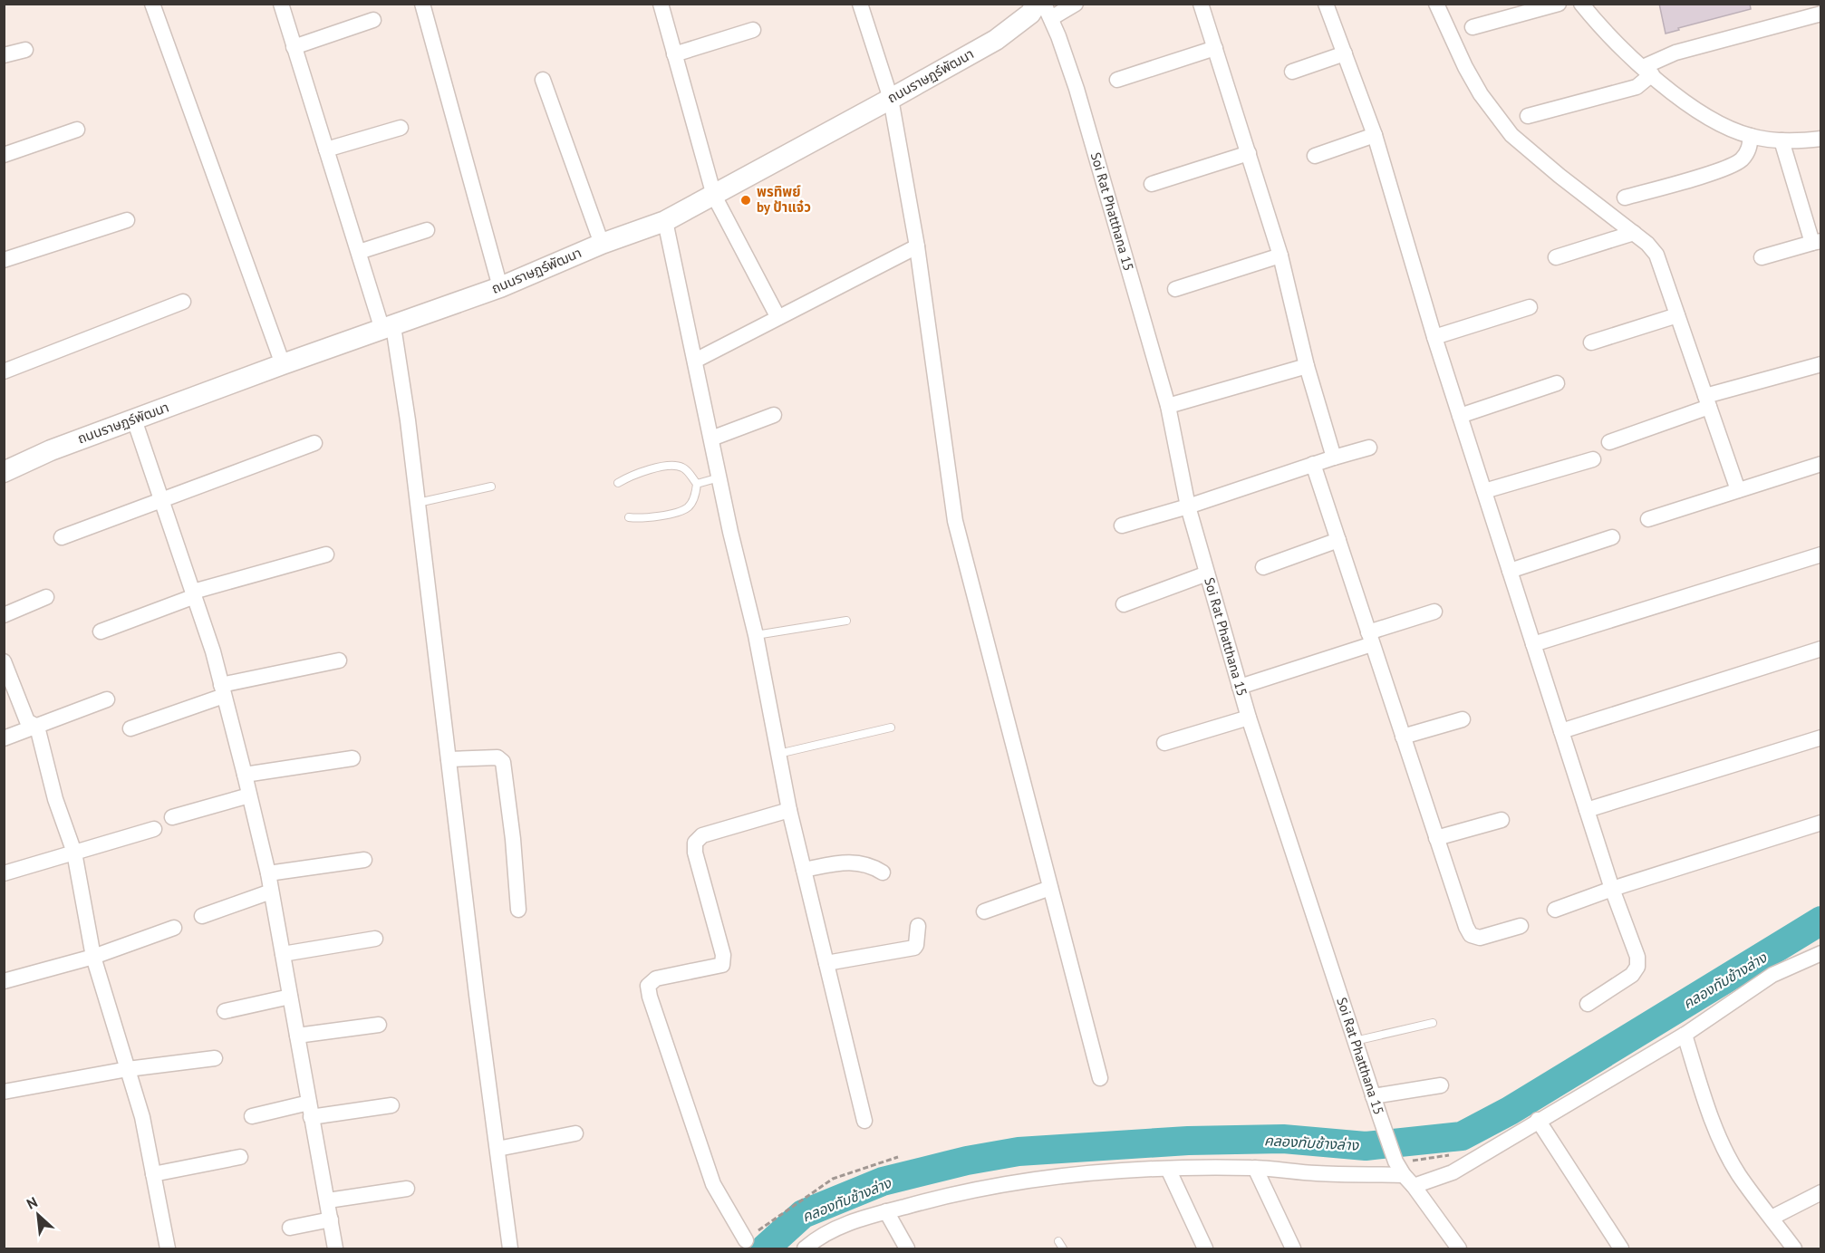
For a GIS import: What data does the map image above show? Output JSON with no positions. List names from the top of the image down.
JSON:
{
  "streets": {
    "street": ["ถนนราษฏร์พัฒนา", "Soi Rat Phatthana 15"]
  },
  "crossings": [
    ["ถนนราษฏร์พัฒนา", "Soi Rat Phatthana 15"]
  ],
  "water": ["คลองทับช้างล่าง"],
  "places": ["พรทิพย์ by ป้าแจ๋ว"],
  "north": "top left"
}
